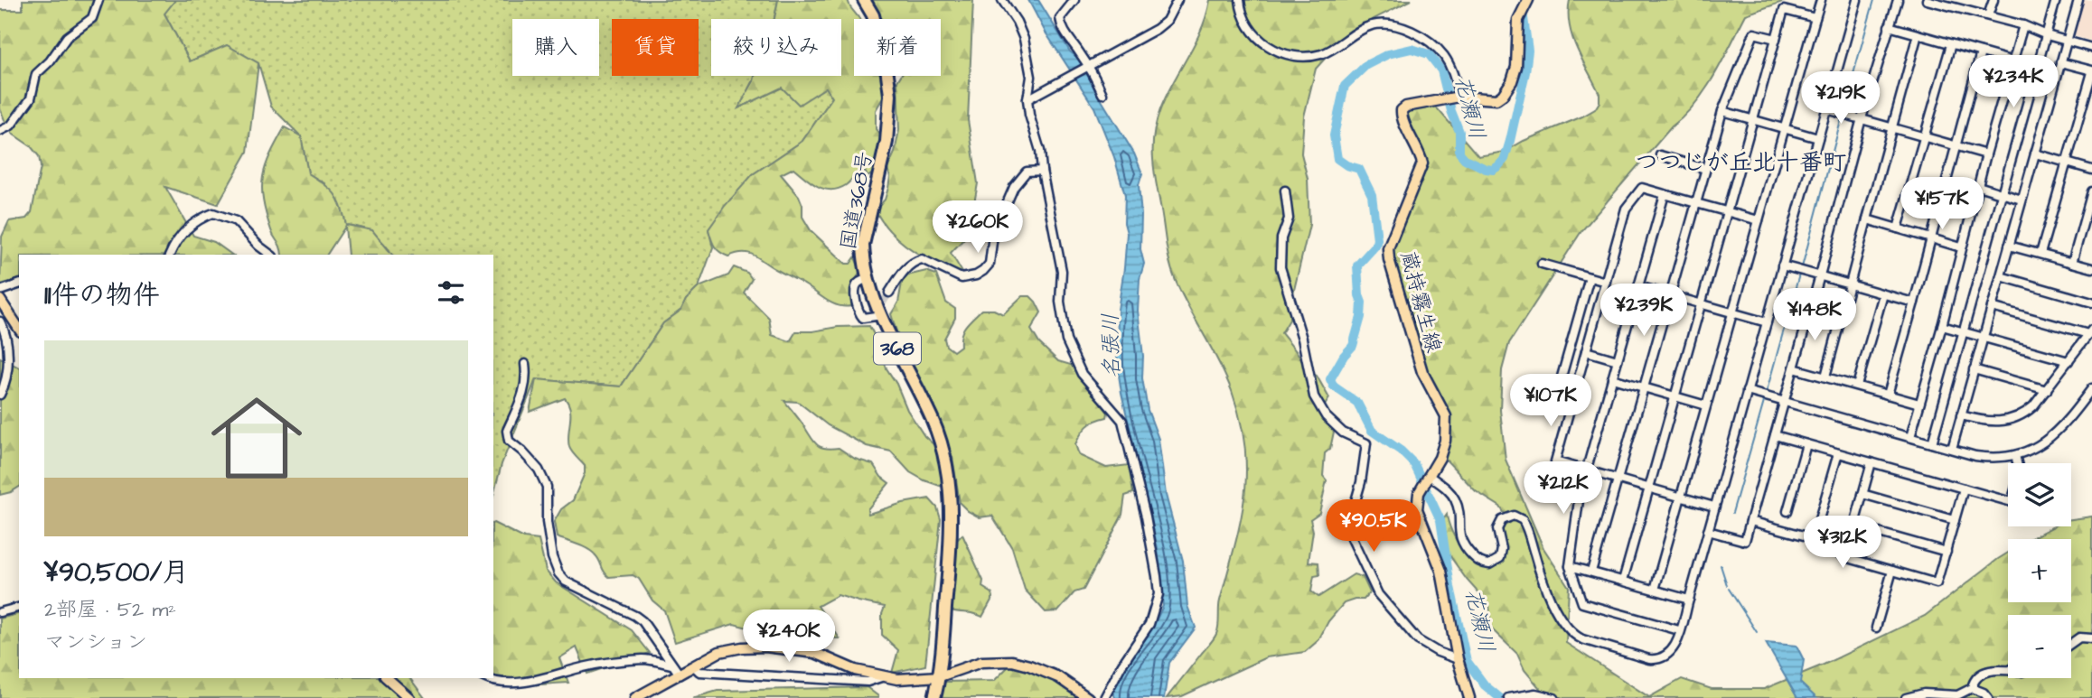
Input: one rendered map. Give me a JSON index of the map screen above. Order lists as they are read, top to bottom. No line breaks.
{"streets":{"highway":["国道368号","368"],"main road":["蔵持霧生線"]},"districts":["つつじが丘北十番町"],"water":["花瀬川","名張川"],"page":{"chip":["購入","賃貸","絞り込み","新着"],"price":["¥234K","¥219K","¥157K","¥260K","¥239K","¥148K","¥107K","¥212K","¥90.5K","¥312K","¥240K"],"heading":"11件の物件","list":[{"name":"¥90,500/月","note":"2部屋 · 52 m² · マンション"}],"map_buttons":["+","−"]}}
